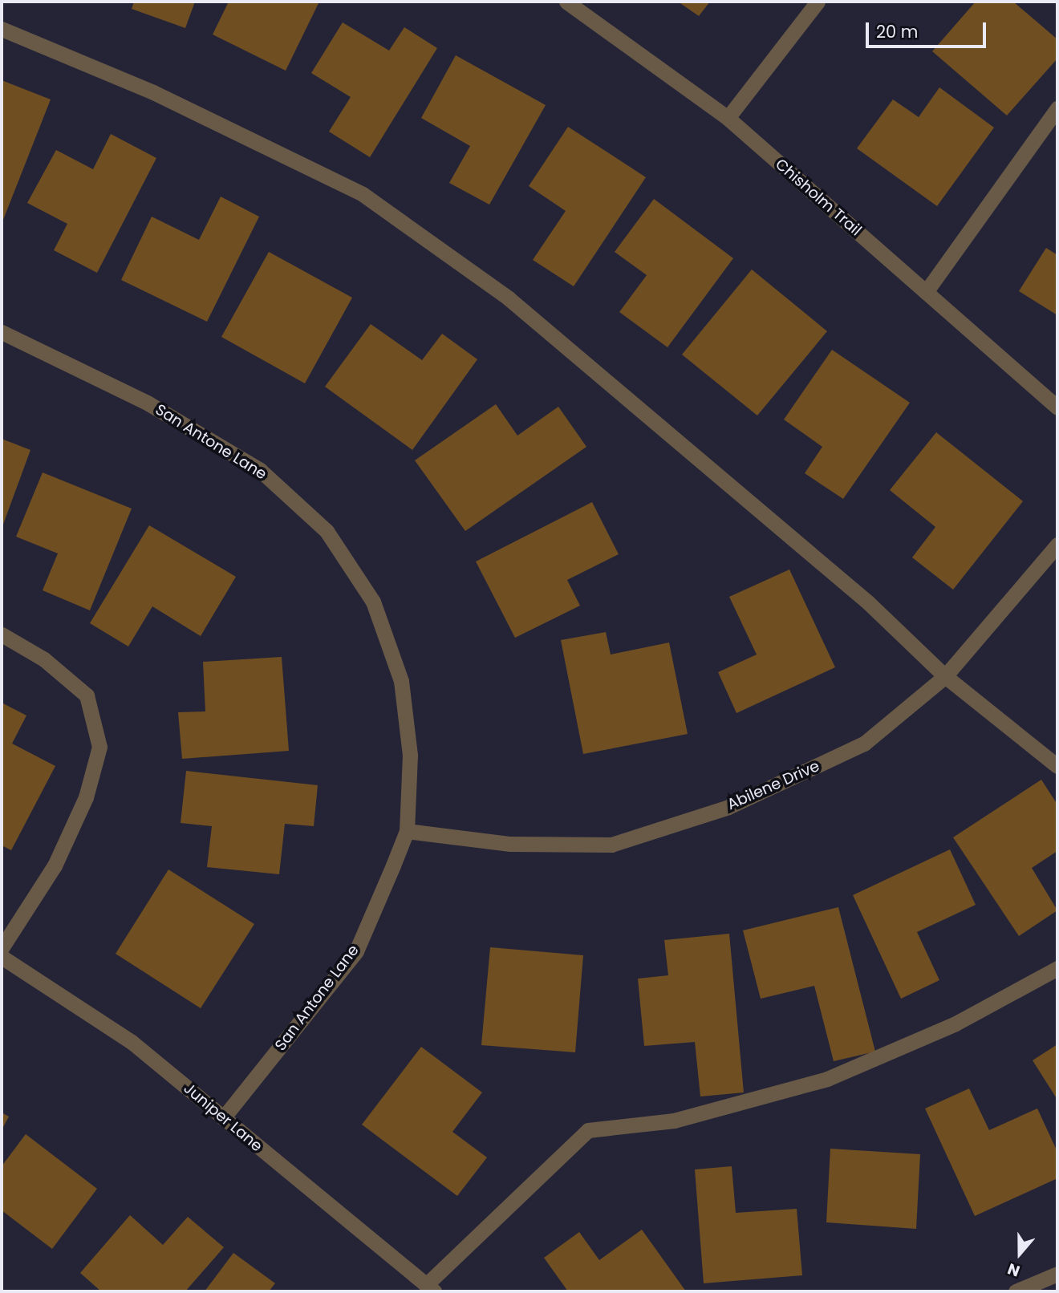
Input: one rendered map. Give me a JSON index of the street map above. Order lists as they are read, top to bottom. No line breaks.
{"streets":{"street":["Chisholm Trail","San Antone Lane","Abilene Drive","Juniper Lane"]},"crossings":[["San Antone Lane","Abilene Drive"],["San Antone Lane","Juniper Lane"]],"scale_bar":"20 m","north":"bottom"}
